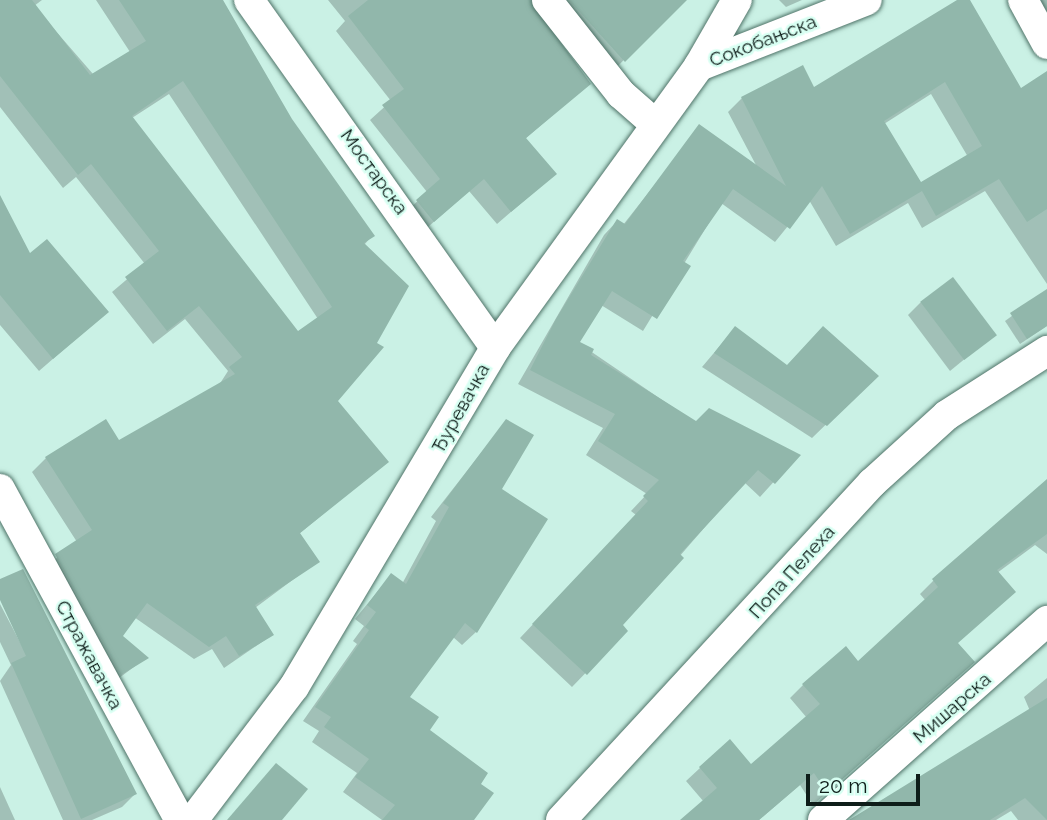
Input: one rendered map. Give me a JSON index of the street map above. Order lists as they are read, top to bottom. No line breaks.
{"streets":{"street":["Сокобањска","Мостарска","Ђуревачка","Попа Пелеха","Стражавачка","Мишарска"]},"crossings":[["Сокобањска","Ђуревачка"],["Мостарска","Ђуревачка"]],"scale_bar":"20 m"}
